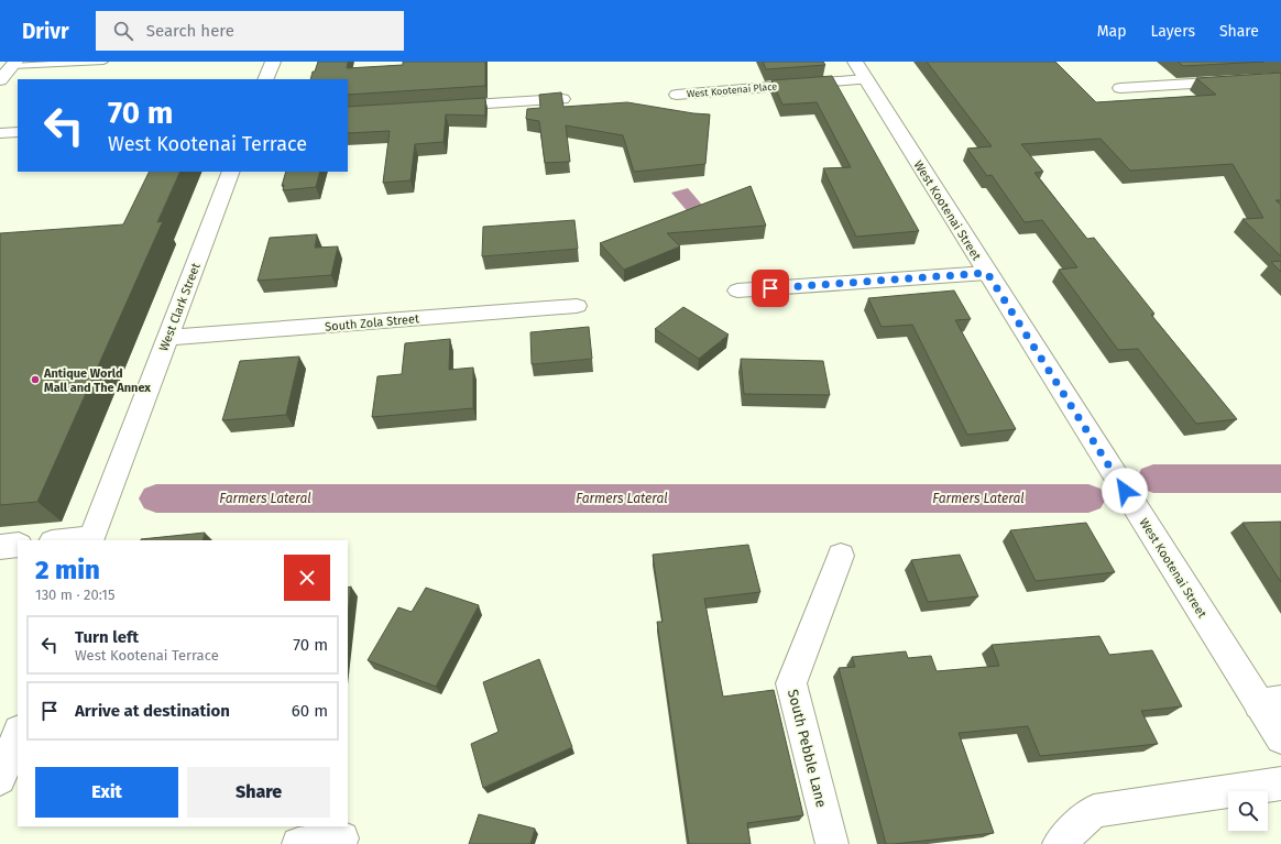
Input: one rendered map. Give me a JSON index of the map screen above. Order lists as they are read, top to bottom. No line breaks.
{"streets":{"street":["West Kootenai Place","West Kootenai Street","West Clark Street","South Zola Street","South Pebble Lane"]},"crossings":[["West Kootenai Place","West Kootenai Street"],["West Clark Street","South Zola Street"]],"water":["Farmers Lateral"],"places":["Antique World Mall and The Annex"],"page":{"header":"Drivr","search":"Search here","nav":["Map","Layers","Share"],"turn":["70 m","West Kootenai Terrace"],"heading":["2 min","130 m · 20:15"],"list":[{"name":"Turn left","note":"West Kootenai Terrace","value":"70 m"},{"name":"Arrive at destination","value":"60 m"}],"buttons":["Exit","Share"]}}
